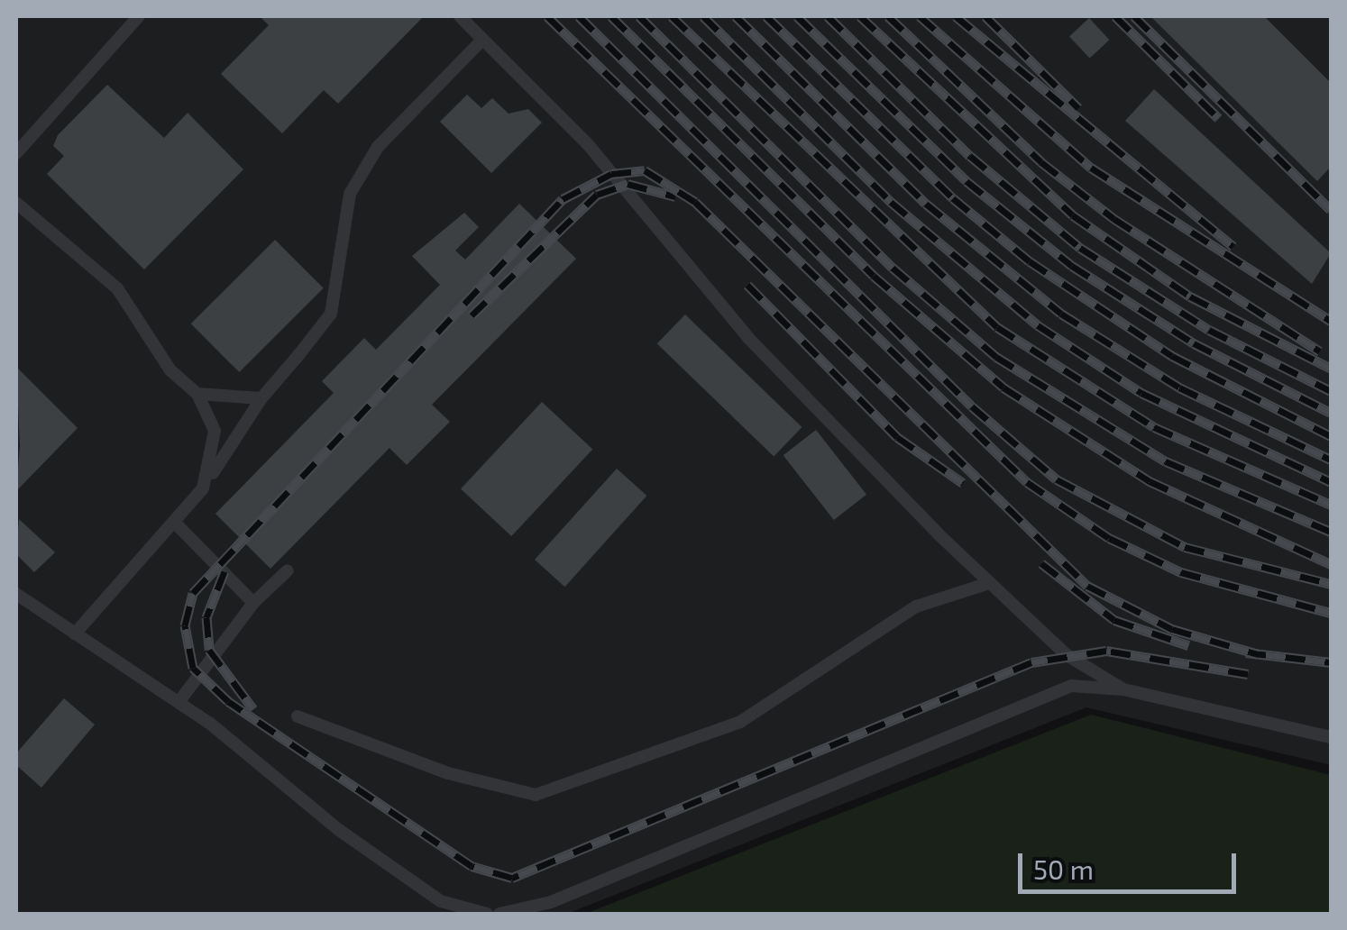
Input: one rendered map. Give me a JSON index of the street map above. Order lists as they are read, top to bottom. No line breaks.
{"scale_bar":"50 m"}
